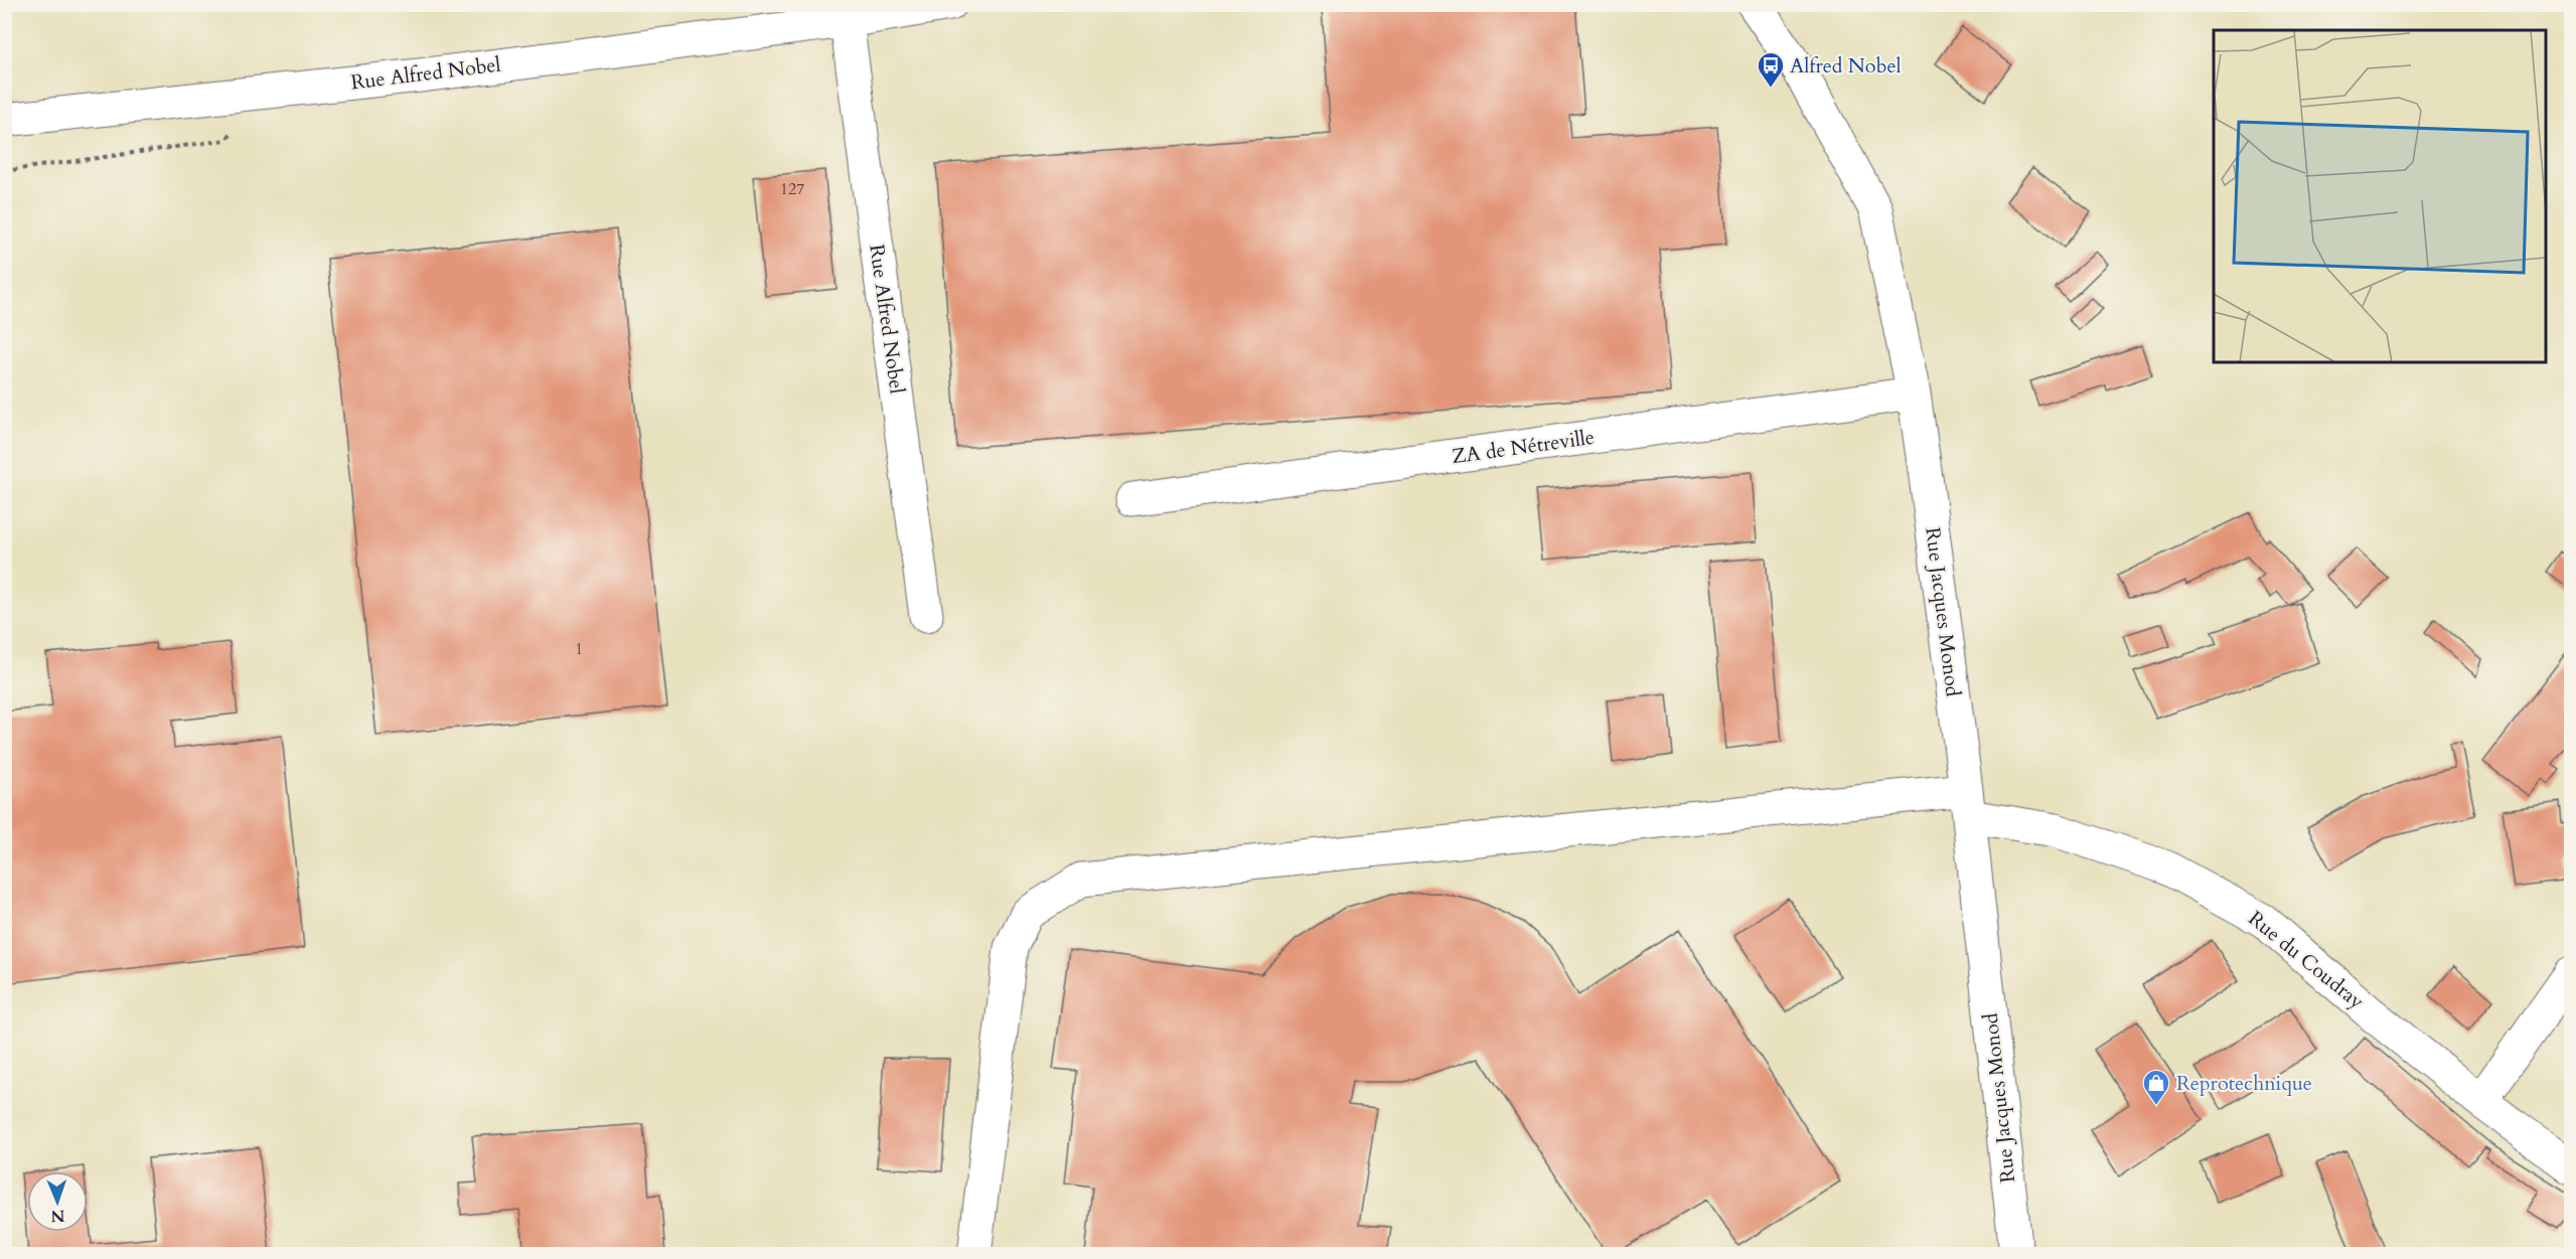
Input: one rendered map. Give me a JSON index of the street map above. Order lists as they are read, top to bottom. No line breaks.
{"streets":{"street":["Rue Alfred Nobel","ZA de Nétreville","Rue Jacques Monod","Rue du Coudray"]},"crossings":[["ZA de Nétreville","Rue Jacques Monod"],["Rue Jacques Monod","Rue du Coudray"]],"places":{"bus stop":["Alfred Nobel"],"shop":["Reprotechnique"]},"house_numbers":["127","1"],"north":"bottom"}
